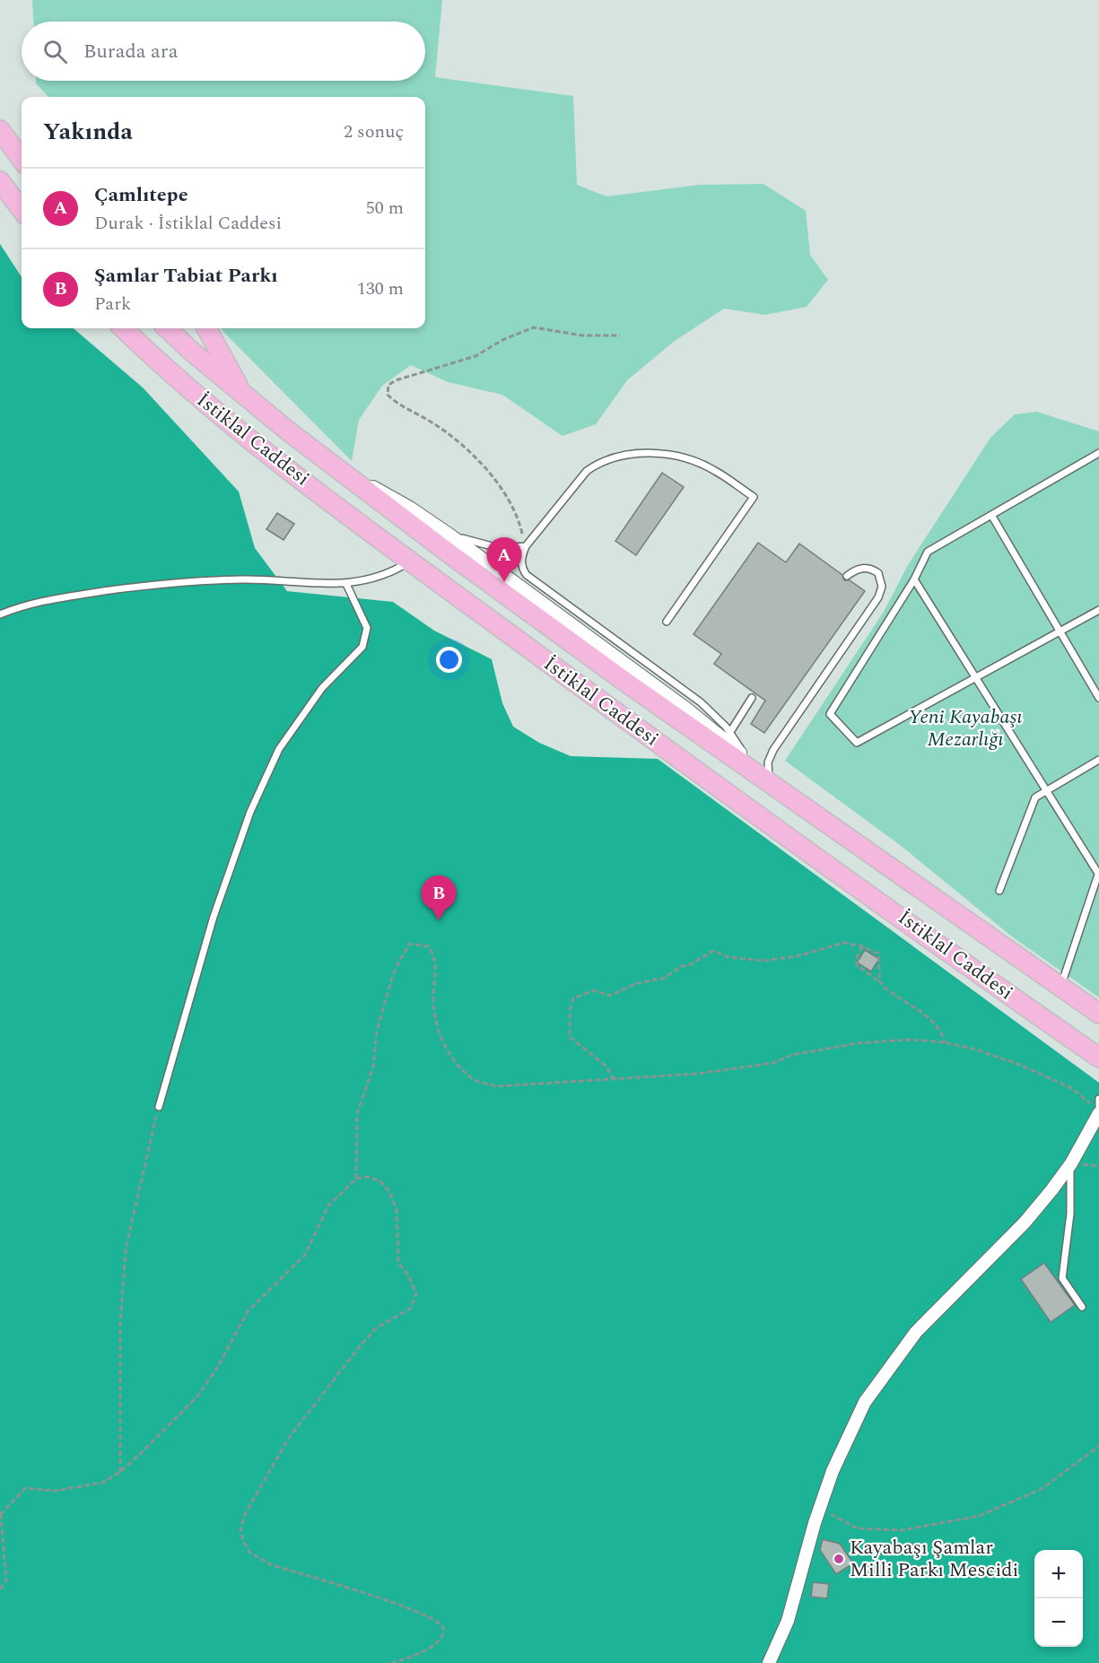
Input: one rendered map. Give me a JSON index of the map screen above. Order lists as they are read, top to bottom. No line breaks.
{"streets":{"main road":["İstiklal Caddesi"]},"parks":["Yeni Kayabaşı Mezarlığı"],"places":["Kayabaşı Şamlar Milli Parkı Mescidi"],"page":{"search":"Burada ara","heading":["Yakında","2 sonuç"],"list":[{"mark":"A","name":"Çamlıtepe","note":"Durak · İstiklal Caddesi","value":"50 m"},{"mark":"B","name":"Şamlar Tabiat Parkı","note":"Park","value":"130 m"}],"pins":["A","B"],"map_buttons":["+","−"]}}
